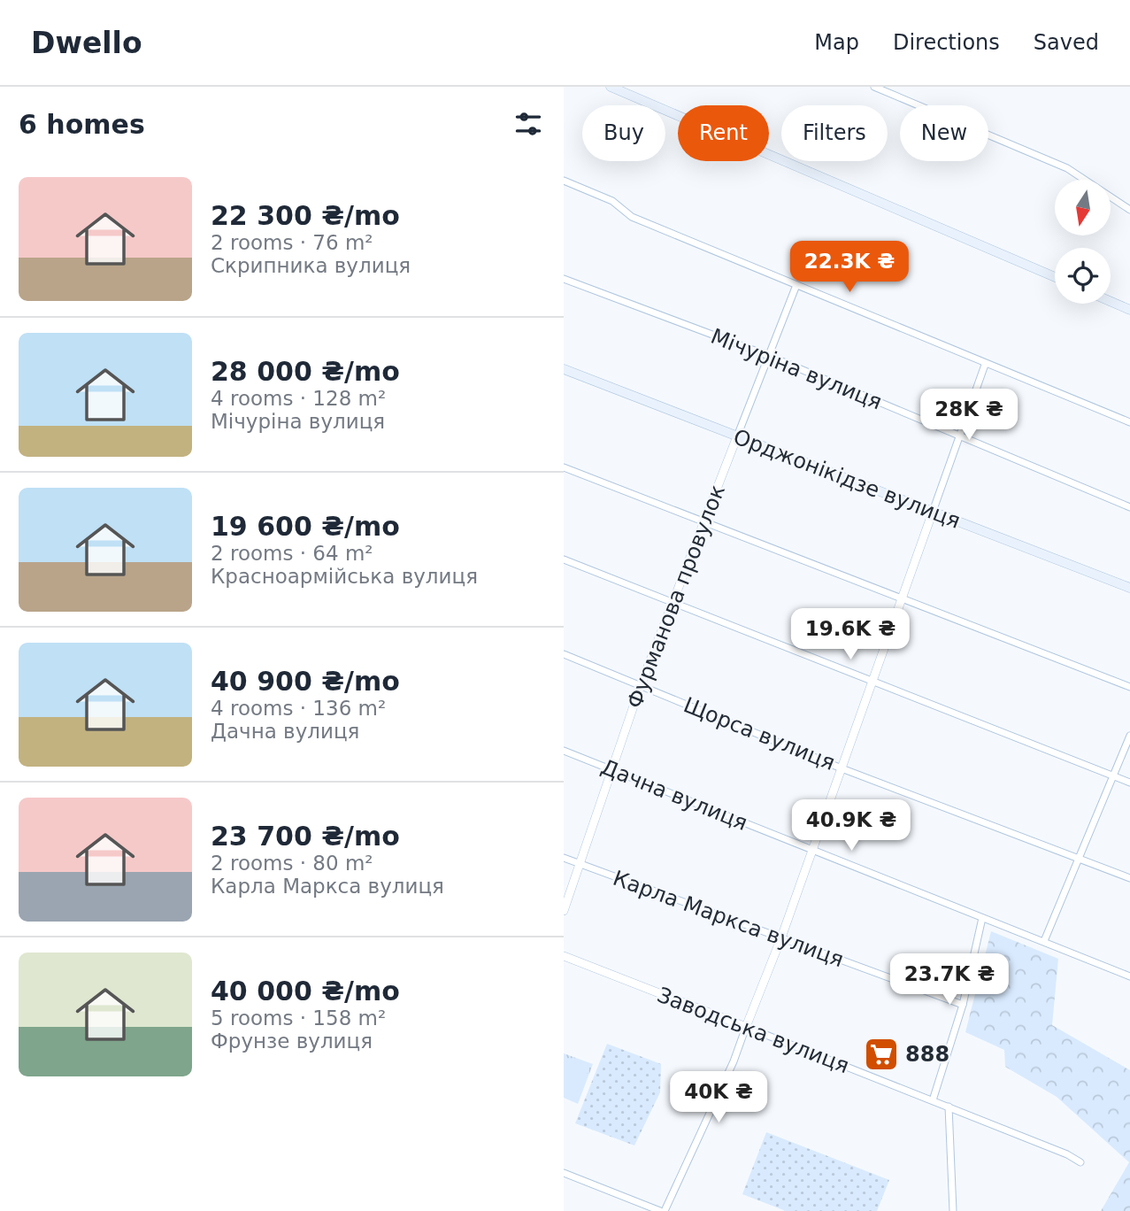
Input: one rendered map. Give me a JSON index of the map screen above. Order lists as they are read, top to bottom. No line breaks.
{"streets":{"main road":["Орджонікідзе вулиця"],"street":["Мічуріна вулиця","Фурманова провулок","Щорса вулиця","Дачна вулиця","Карла Маркса вулиця","Заводська вулиця"]},"crossings":[["Мічуріна вулиця","Фурманова провулок"],["Орджонікідзе вулиця","Фурманова провулок"],["Фурманова провулок","Щорса вулиця"],["Фурманова провулок","Дачна вулиця"],["Фурманова провулок","Карла Маркса вулиця"]],"places":{"supermarket":["888"]},"north":"bottom","page":{"header":"Dwello","nav":["Map","Directions","Saved"],"heading":"6 homes","chip":["Buy","Rent","Filters","New"],"list":[{"name":"22 300 ₴/mo","note":"2 rooms · 76 m² · Скрипника вулиця"},{"name":"28 000 ₴/mo","note":"4 rooms · 128 m² · Мічуріна вулиця"},{"name":"19 600 ₴/mo","note":"2 rooms · 64 m² · Красноармійська вулиця"},{"name":"40 900 ₴/mo","note":"4 rooms · 136 m² · Дачна вулиця"},{"name":"23 700 ₴/mo","note":"2 rooms · 80 m² · Карла Маркса вулиця"},{"name":"40 000 ₴/mo","note":"5 rooms · 158 m² · Фрунзе вулиця"}],"price":["22.3K ₴","28K ₴","19.6K ₴","40.9K ₴","23.7K ₴","40K ₴"]}}
